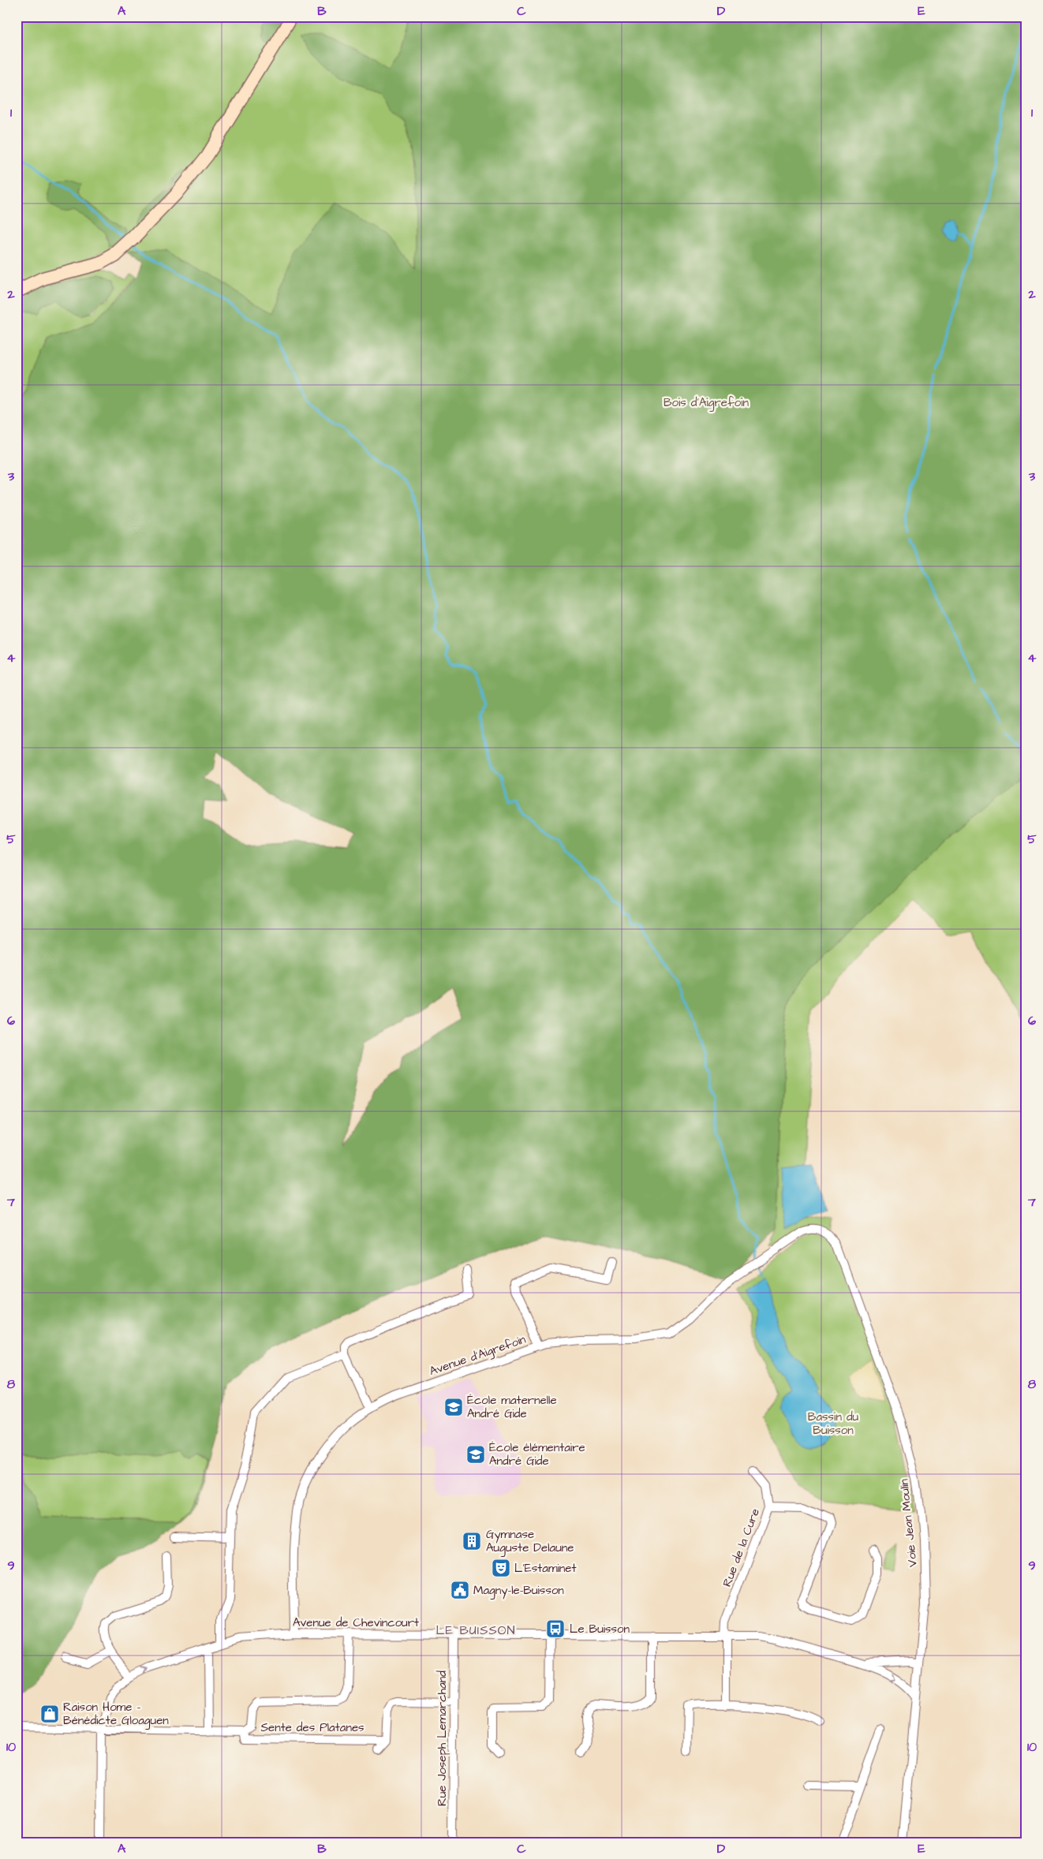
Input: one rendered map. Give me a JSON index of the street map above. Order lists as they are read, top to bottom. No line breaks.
{"streets":{"street":["Avenue d'Aigrefoin","Voie Jean Moulin","Rue de la Cure","Avenue de Chevincourt","Sente des Platanes","Rue Joseph Lemarchand"]},"crossings":[["Avenue d'Aigrefoin","Voie Jean Moulin"],["Avenue d'Aigrefoin","Avenue de Chevincourt"],["Voie Jean Moulin","Avenue de Chevincourt"],["Rue de la Cure","Avenue de Chevincourt"],["Avenue de Chevincourt","Rue Joseph Lemarchand"]],"districts":["LE BUISSON"],"parks":["Bois d'Aigrefoin","Bassin du Buisson"],"places":{"school or university":["École maternelle André Gide","École élémentaire André Gide"],"building":["Gymnase Auguste Delaune"],"theatre":["L'Estaminet"],"public building":["Magny-le-Buisson"],"bus stop":["Le Buisson"],"shop":["Raison Home - Bénédicte Gloaguen"]},"grid":{"columns":["A","B","C","D","E"],"rows":["1","2","3","4","5","6","7","8","9","10"]}}
